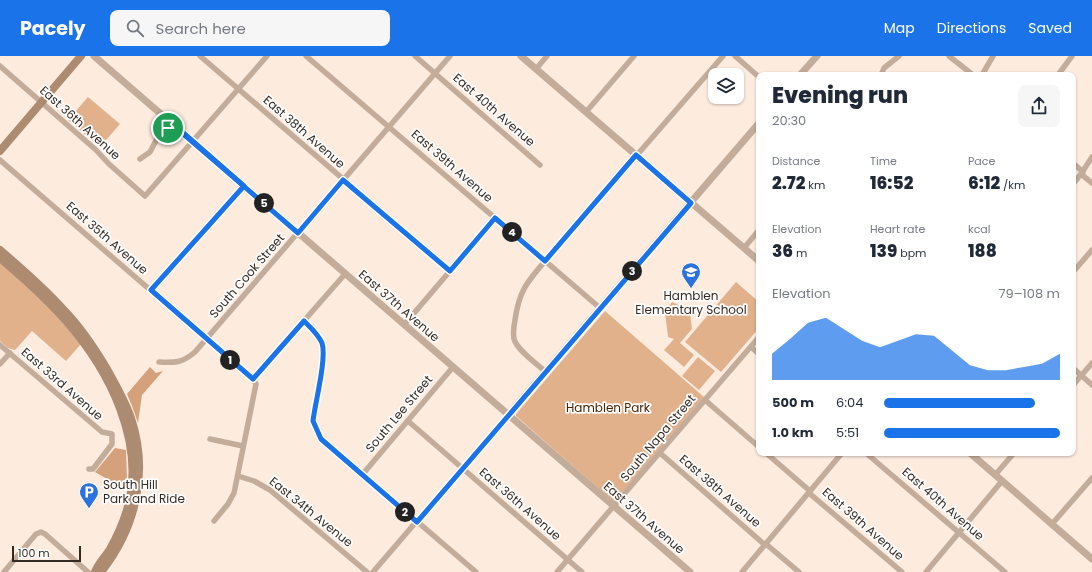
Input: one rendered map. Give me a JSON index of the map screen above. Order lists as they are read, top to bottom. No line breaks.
{"streets":{"street":["East 40th Avenue","East 36th Avenue","East 38th Avenue","East 39th Avenue","East 35th Avenue","South Cook Street","East 37th Avenue","East 33rd Avenue","South Lee Street","South Napa Street","East 34th Avenue"]},"crossings":[["East 40th Avenue","South Cook Street"],["East 36th Avenue","East 37th Avenue"],["East 36th Avenue","South Lee Street"],["East 36th Avenue","South Napa Street"],["East 38th Avenue","South Cook Street"],["East 38th Avenue","South Napa Street"],["East 39th Avenue","South Cook Street"],["East 35th Avenue","South Cook Street"],["South Cook Street","East 37th Avenue"],["East 37th Avenue","South Lee Street"],["East 37th Avenue","South Napa Street"]],"parks":["Hamblen Park"],"places":{"school or university":["Hamblen Elementary School"],"parking":["South Hill Park and Ride"]},"scale_bar":"100 m","page":{"header":"Pacely","search":"Search here","nav":["Map","Directions","Saved"],"heading":["Evening run","20:30"],"stats":[["Distance","2.72 km"],["Time","16:52"],["Pace","6:12 /km"],["Elevation","36 m"],["Heart rate","139 bpm"],["kcal","188"]],"pins":["5","4","3","1","2"],"chart":["Elevation","79–108 m"],"list":[{"name":"500 m","note":"6:04"},{"name":"1.0 km","note":"5:51"}],"scale":"100 m"}}
